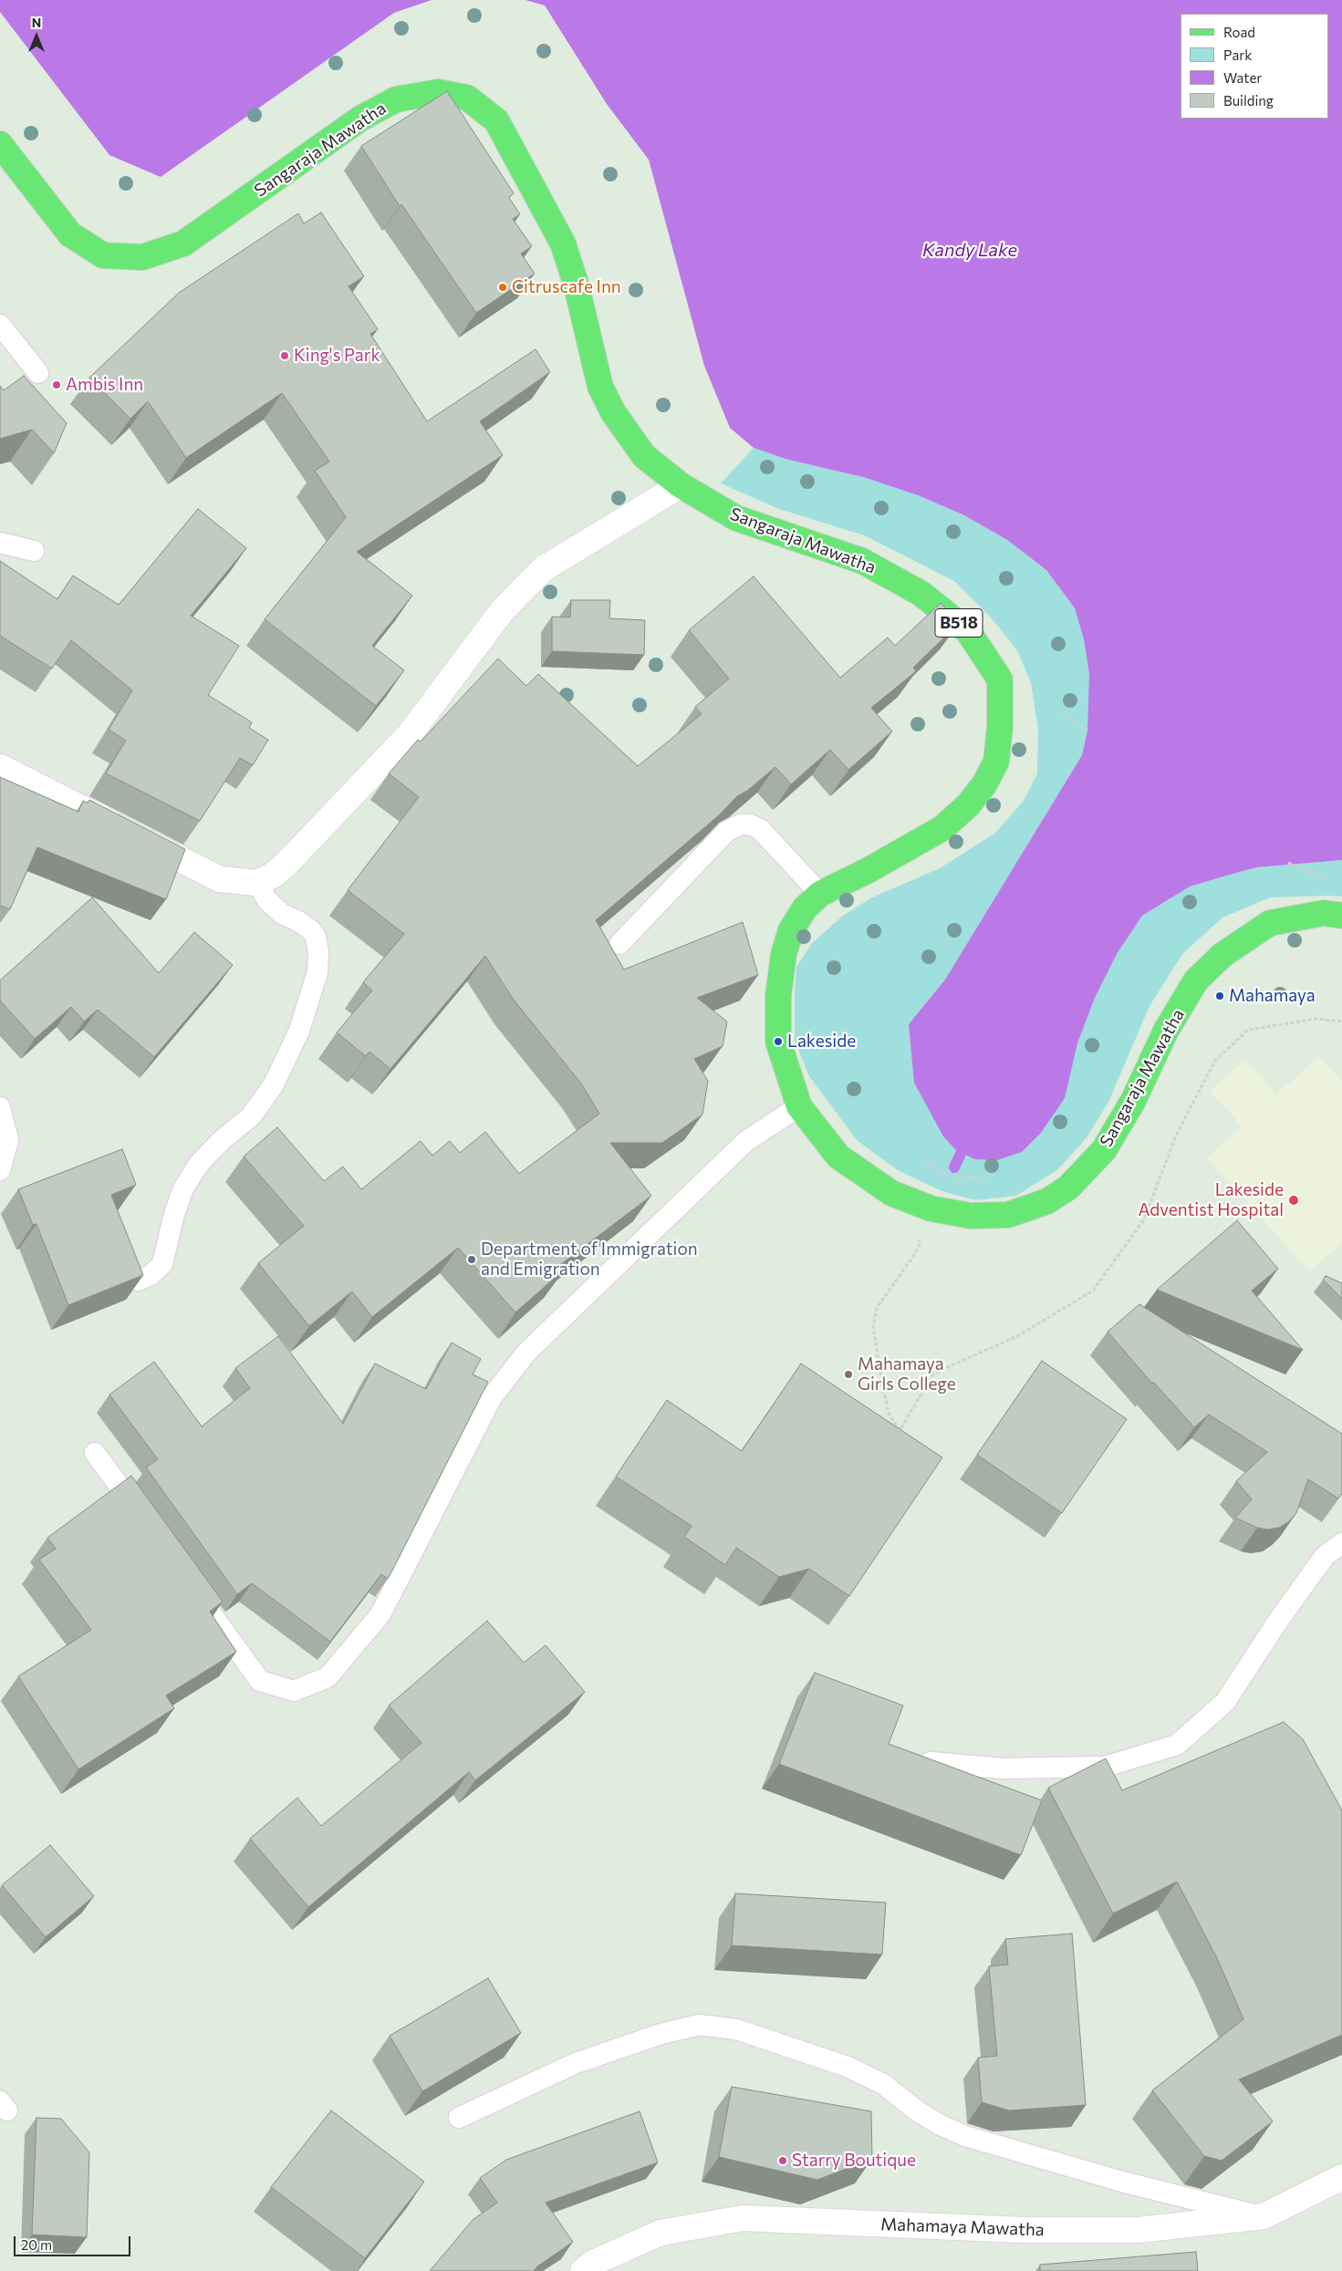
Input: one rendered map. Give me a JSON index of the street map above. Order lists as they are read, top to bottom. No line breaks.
{"streets":{"main road":["Sangaraja Mawatha","B518"],"street":["Mahamaya Mawatha"]},"water":["Kandy Lake"],"places":["Citruscafe Inn","King's Park","Ambis Inn","Mahamaya","Lakeside","Lakeside Adventist Hospital","Department of Immigration and Emigration","Mahamaya Girls College","Starry Boutique"],"legend":["Road","Park","Water","Building"],"scale_bar":"20 m","north":"top"}
